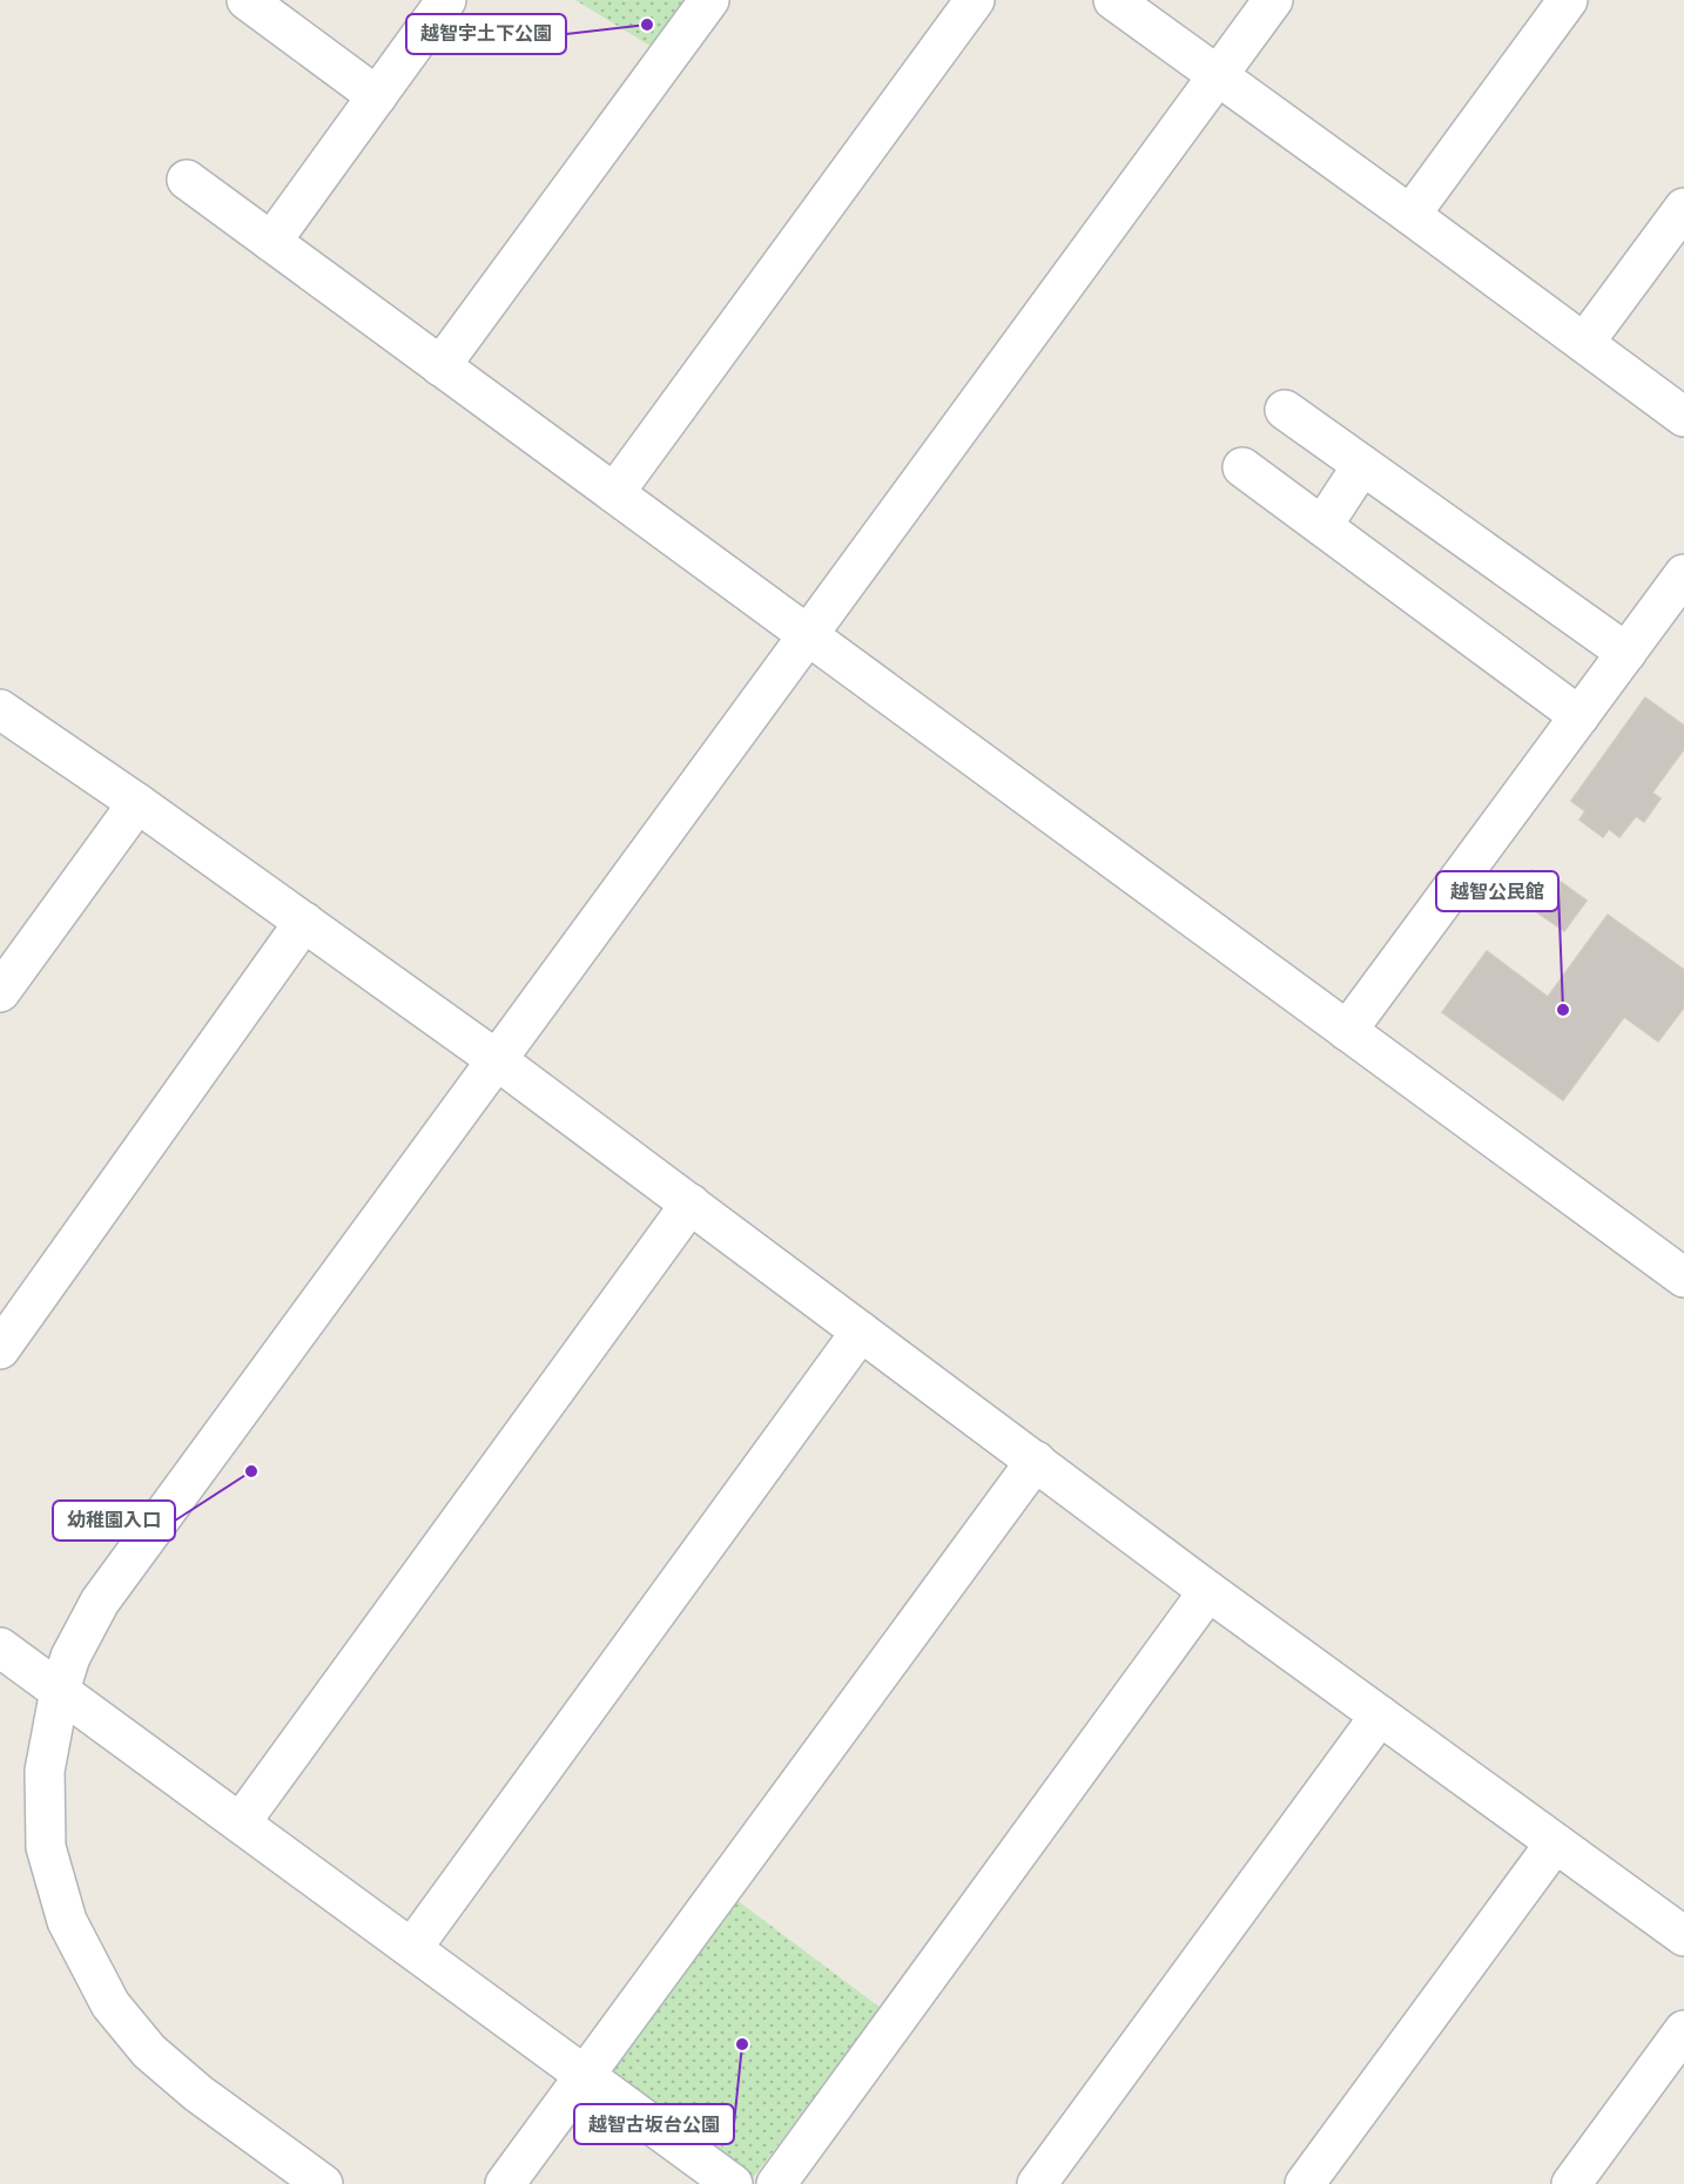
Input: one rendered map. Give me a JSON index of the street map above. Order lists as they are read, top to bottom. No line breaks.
{"places":["越智宇土下公園","越智公民館","幼稚園入口","越智古坂台公園"]}
